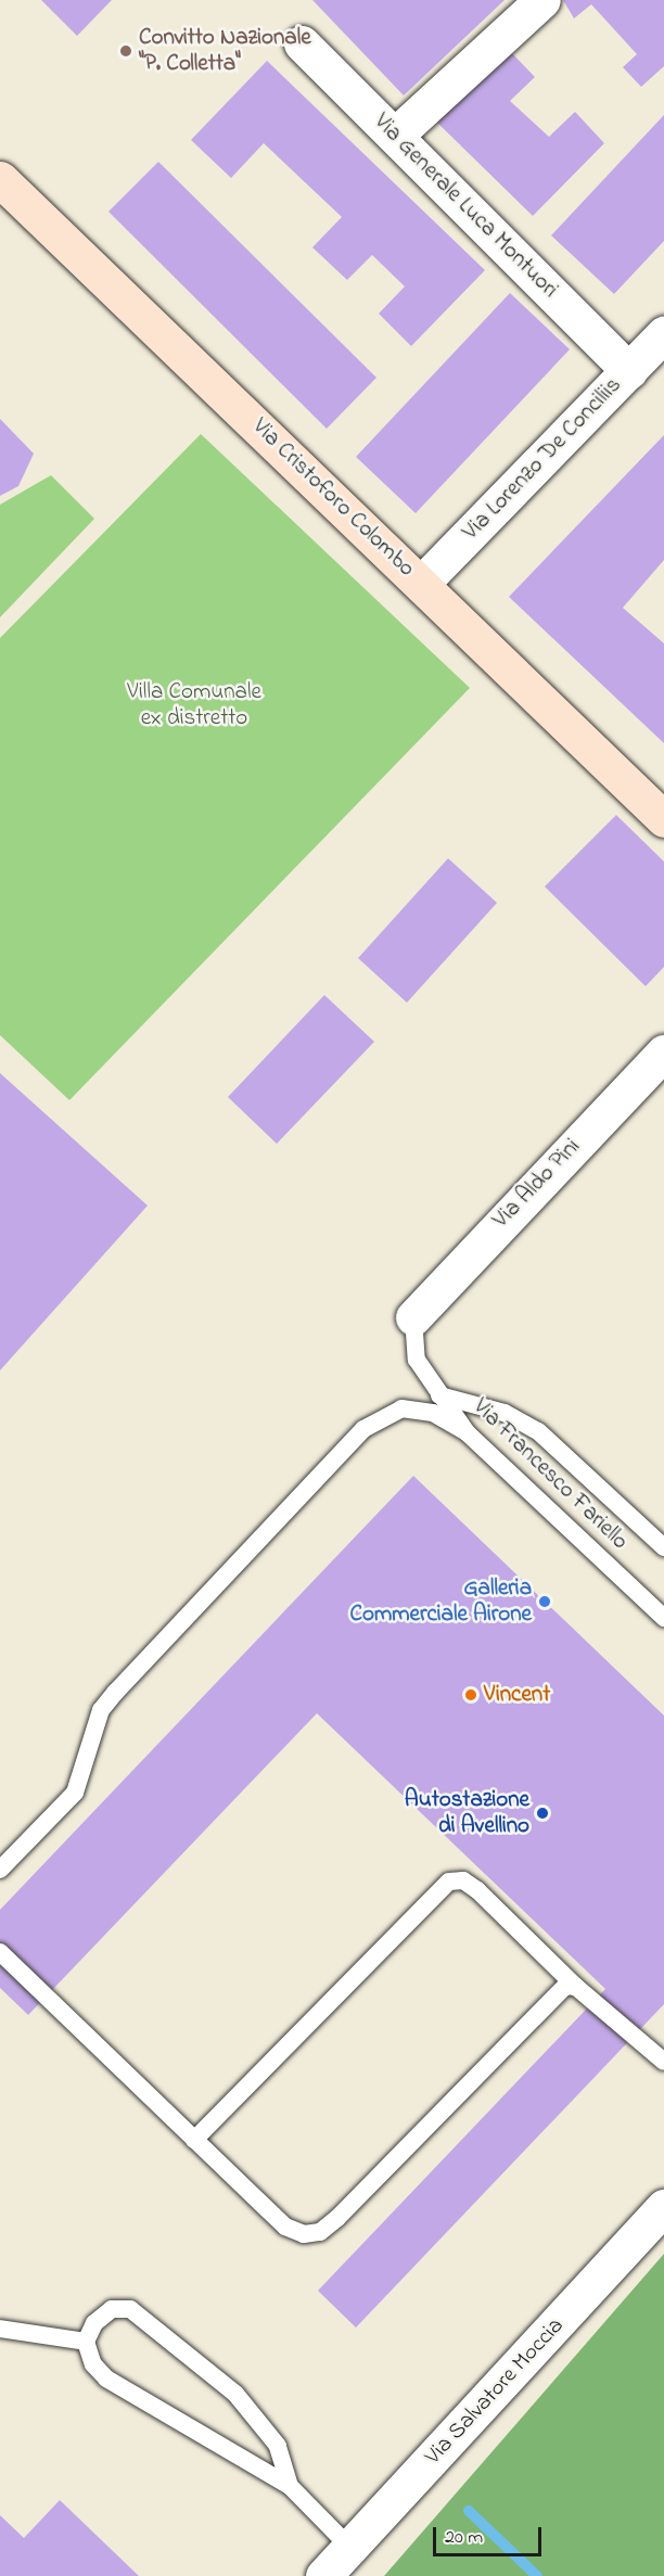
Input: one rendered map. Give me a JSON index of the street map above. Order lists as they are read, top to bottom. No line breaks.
{"streets":{"street":["Via Generale Luca Montuori","Via Lorenzo De Conciliis","Via Cristoforo Colombo","Via Aldo Pini","Via Salvatore Moccia"],"lane":["Via Francesco Fariello"]},"crossings":[["Via Generale Luca Montuori","Via Lorenzo De Conciliis"],["Via Lorenzo De Conciliis","Via Cristoforo Colombo"],["Via Aldo Pini","Via Francesco Fariello"]],"parks":["Villa Comunale ex distretto"],"places":["Convitto Nazionale \"P. Colletta\"","Galleria Commerciale Airone","Vincent","Autostazione di Avellino"],"scale_bar":"20 m"}
